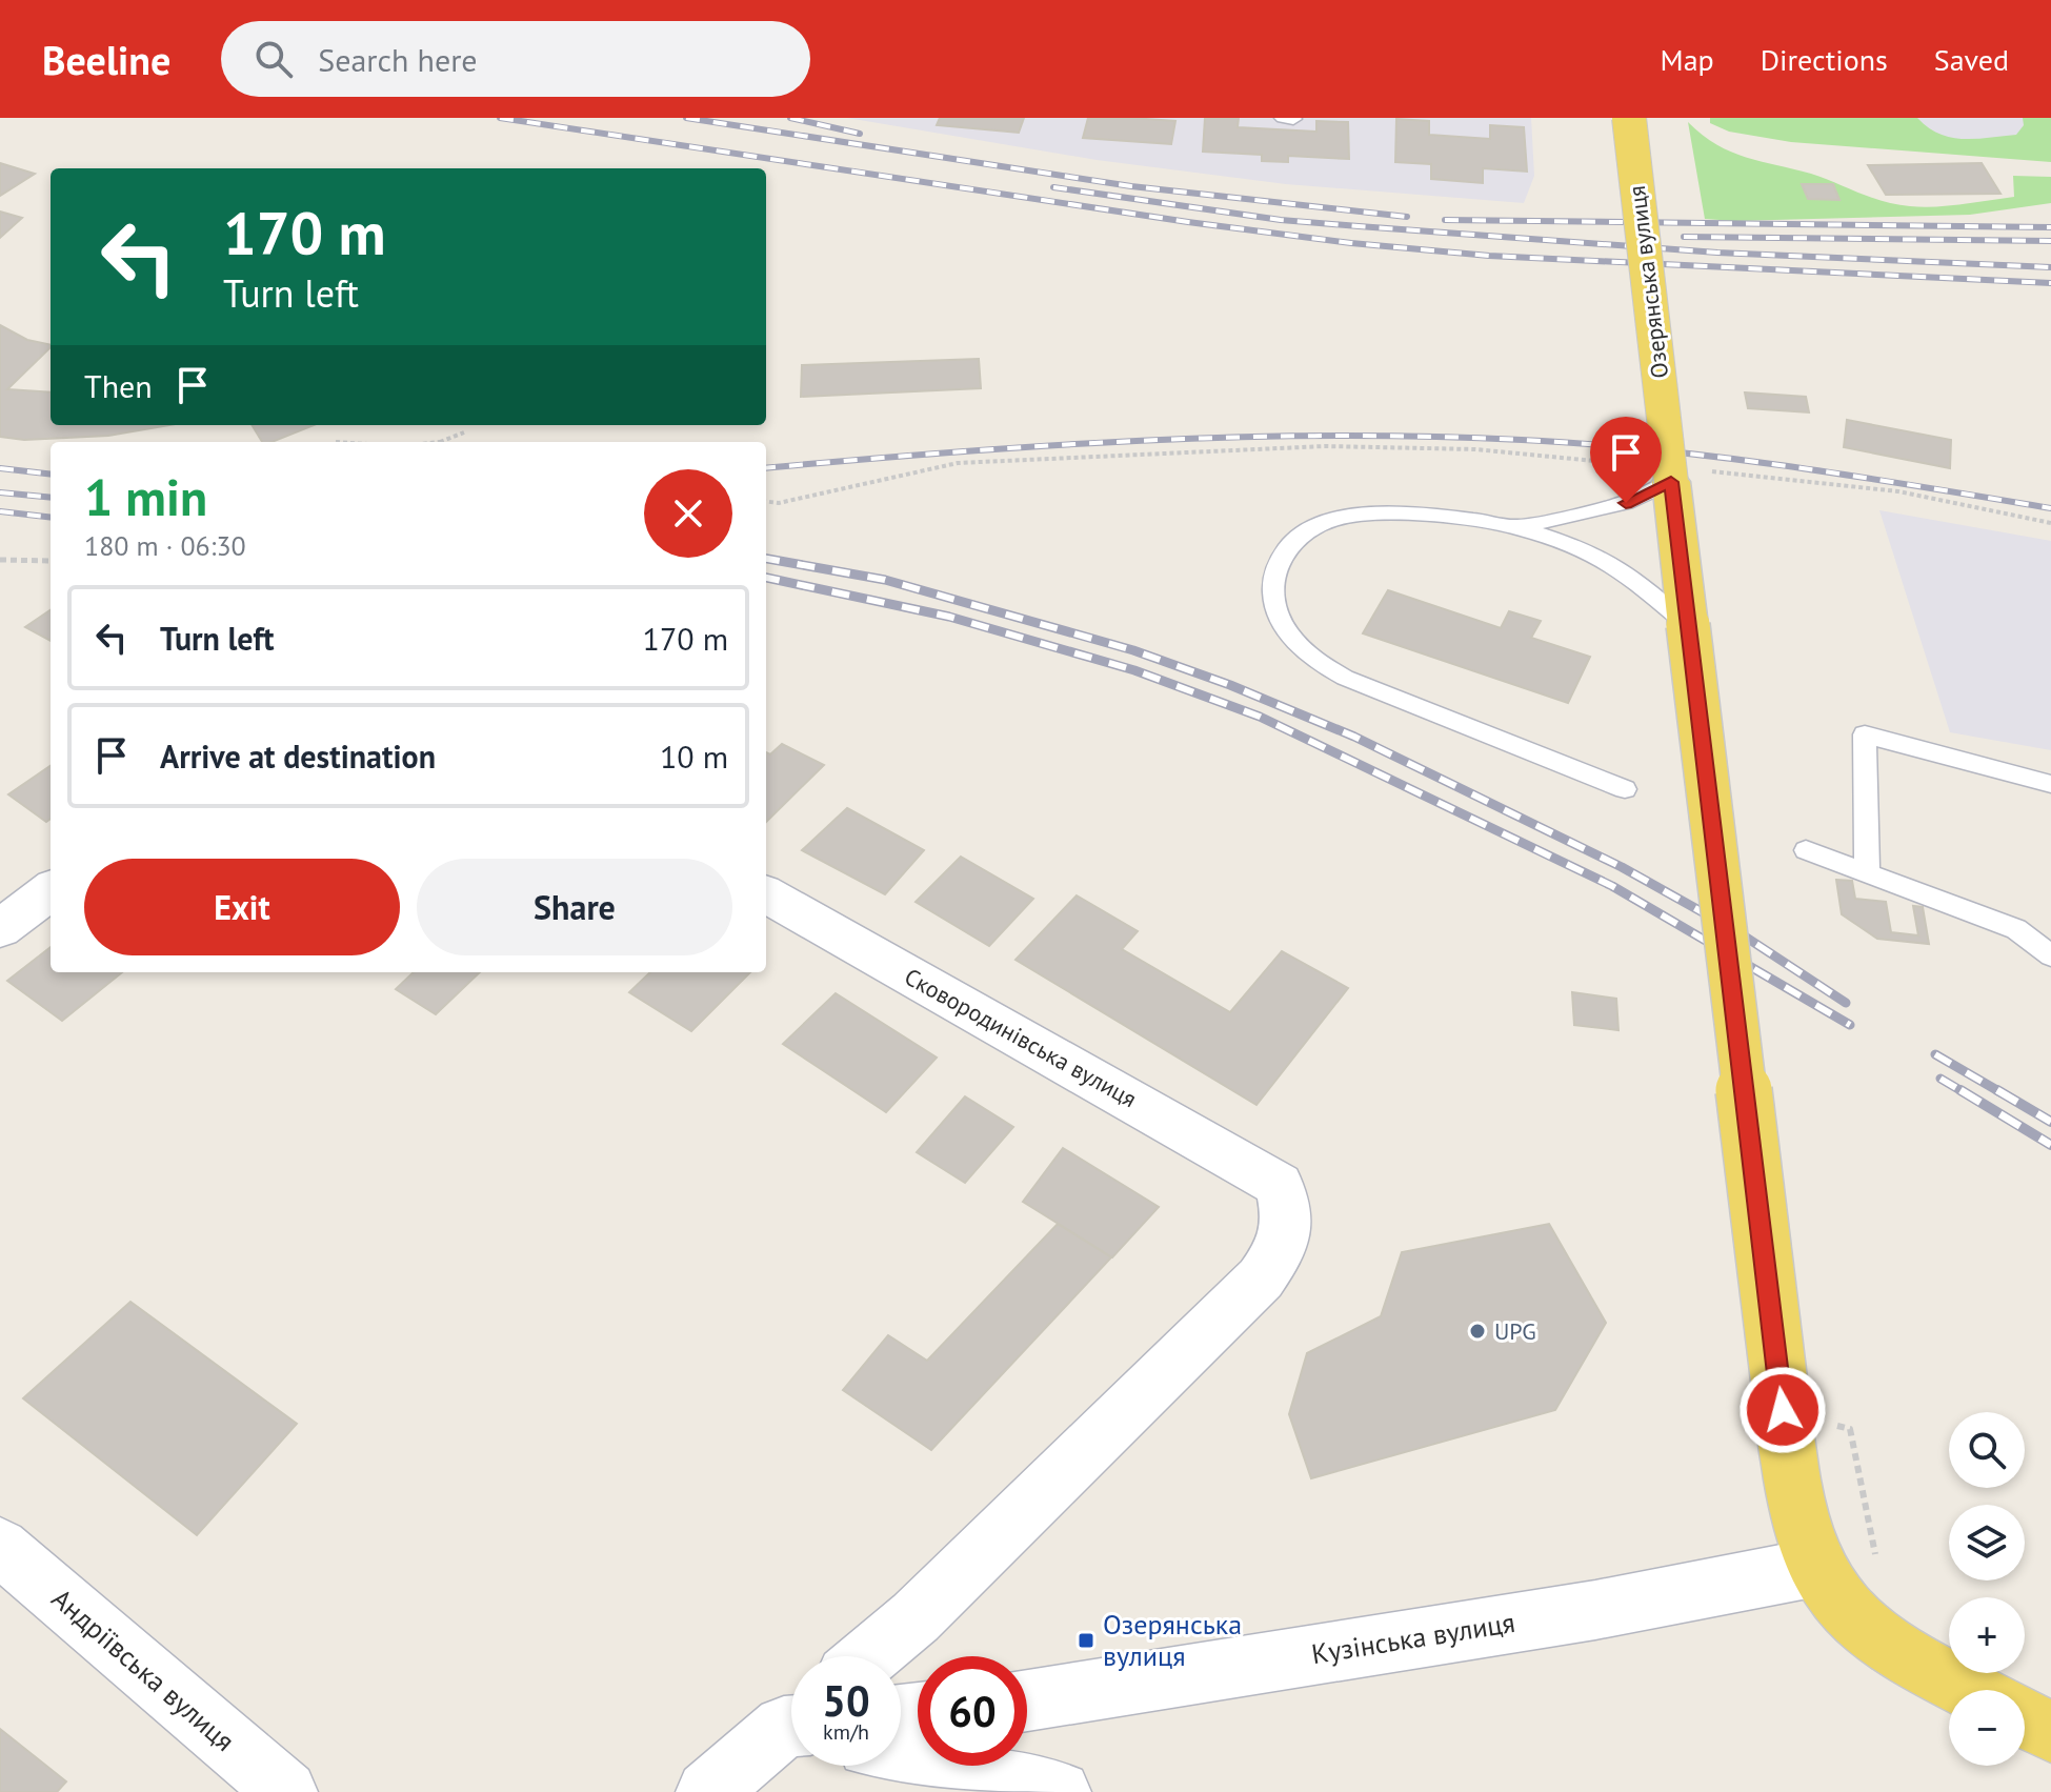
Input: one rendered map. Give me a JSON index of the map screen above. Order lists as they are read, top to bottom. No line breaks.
{"streets":{"main road":["Озерянська вулиця"],"street":["Сковородинівська вулиця","Кузінська вулиця","Андріївська вулиця"]},"crossings":[["Озерянська вулиця","Кузінська вулиця"]],"places":{"other":["UPG"],"transit":["Озерянська вулиця"]},"page":{"header":"Beeline","search":"Search here","nav":["Map","Directions","Saved"],"turn":["170 m","Turn left"],"then":"Then","heading":["1 min","180 m · 06:30"],"list":[{"name":"Turn left","value":"170 m"},{"name":"Arrive at destination","value":"10 m"}],"buttons":["Exit","Share"],"map_buttons":["+","−"],"speed":"50 km/h","limit":"60"}}
